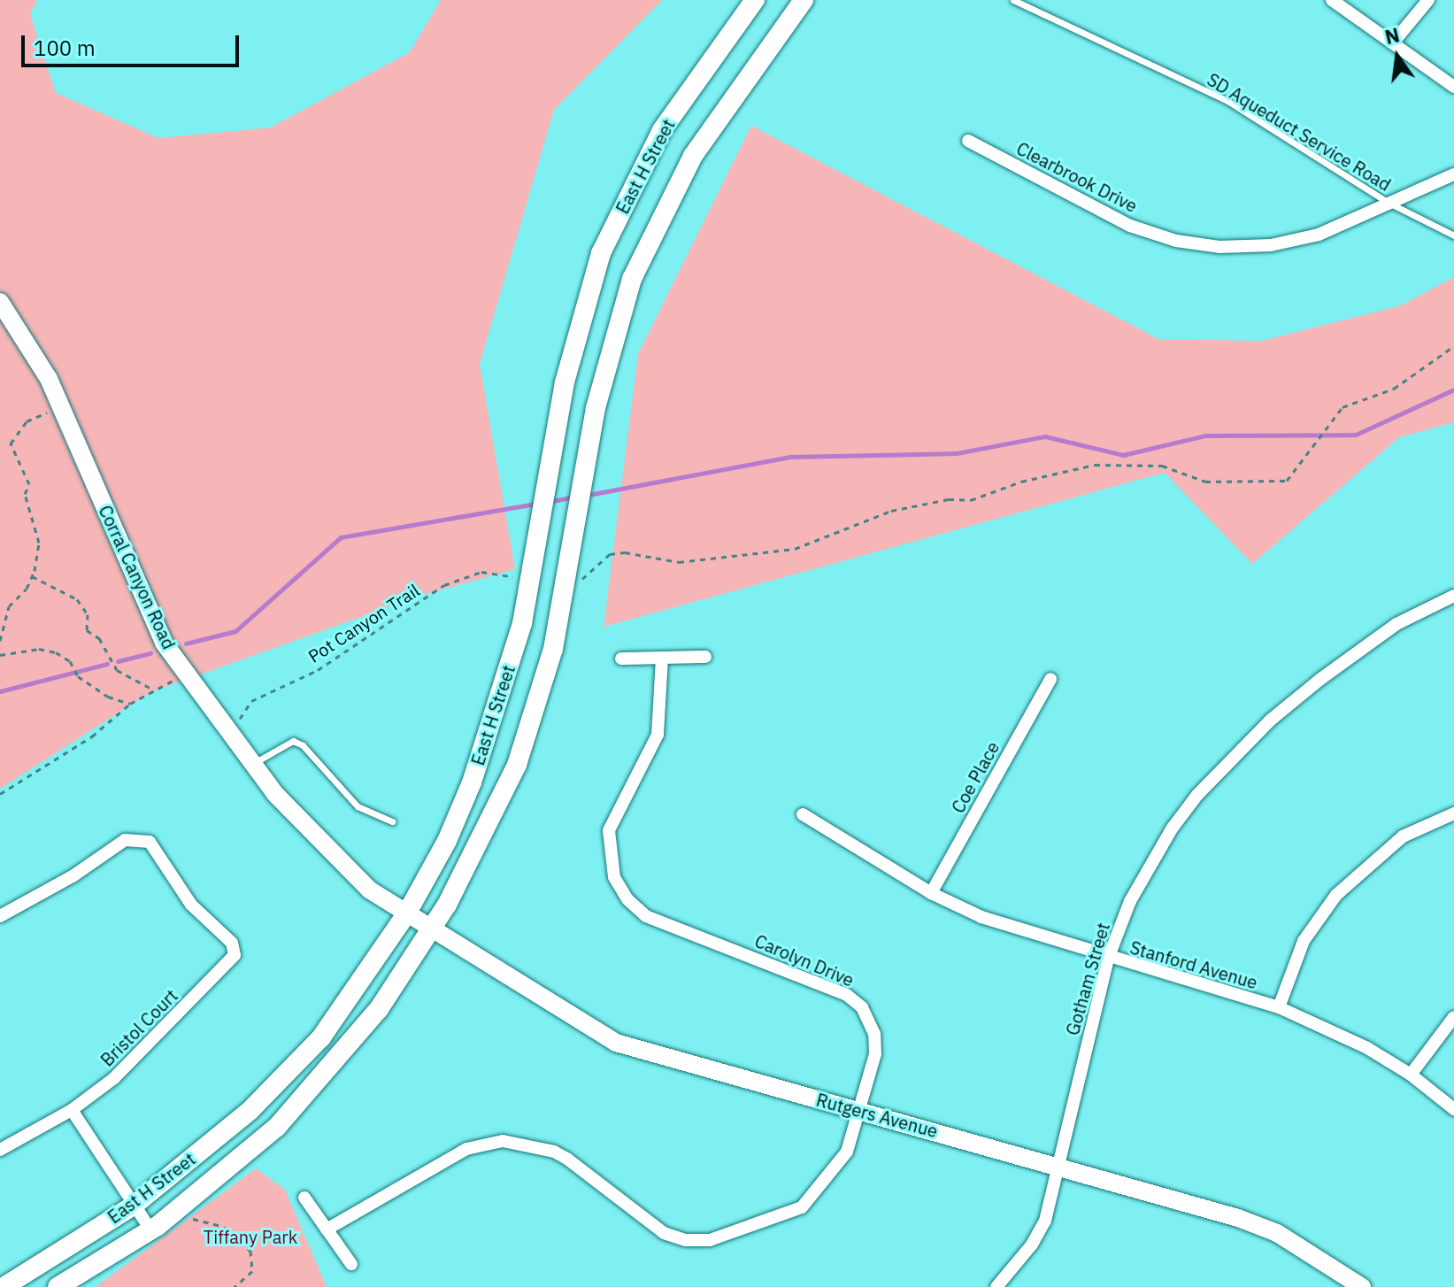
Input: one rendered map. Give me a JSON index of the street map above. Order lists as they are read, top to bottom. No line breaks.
{"streets":{"main road":["East H Street","Corral Canyon Road","Rutgers Avenue"],"street":["Clearbrook Drive","Coe Place","Carolyn Drive","Stanford Avenue","Gotham Street","Bristol Court"],"lane":["SD Aqueduct Service Road"],"path":["Pot Canyon Trail"]},"crossings":[["SD Aqueduct Service Road","Clearbrook Drive"],["East H Street","Corral Canyon Road"],["East H Street","Pot Canyon Trail"],["East H Street","Rutgers Avenue"],["Corral Canyon Road","Pot Canyon Trail"],["Corral Canyon Road","Rutgers Avenue"],["Coe Place","Stanford Avenue"],["Carolyn Drive","Rutgers Avenue"],["Stanford Avenue","Gotham Street"],["Gotham Street","Rutgers Avenue"]],"parks":["Tiffany Park"],"scale_bar":"100 m","north":"top"}
